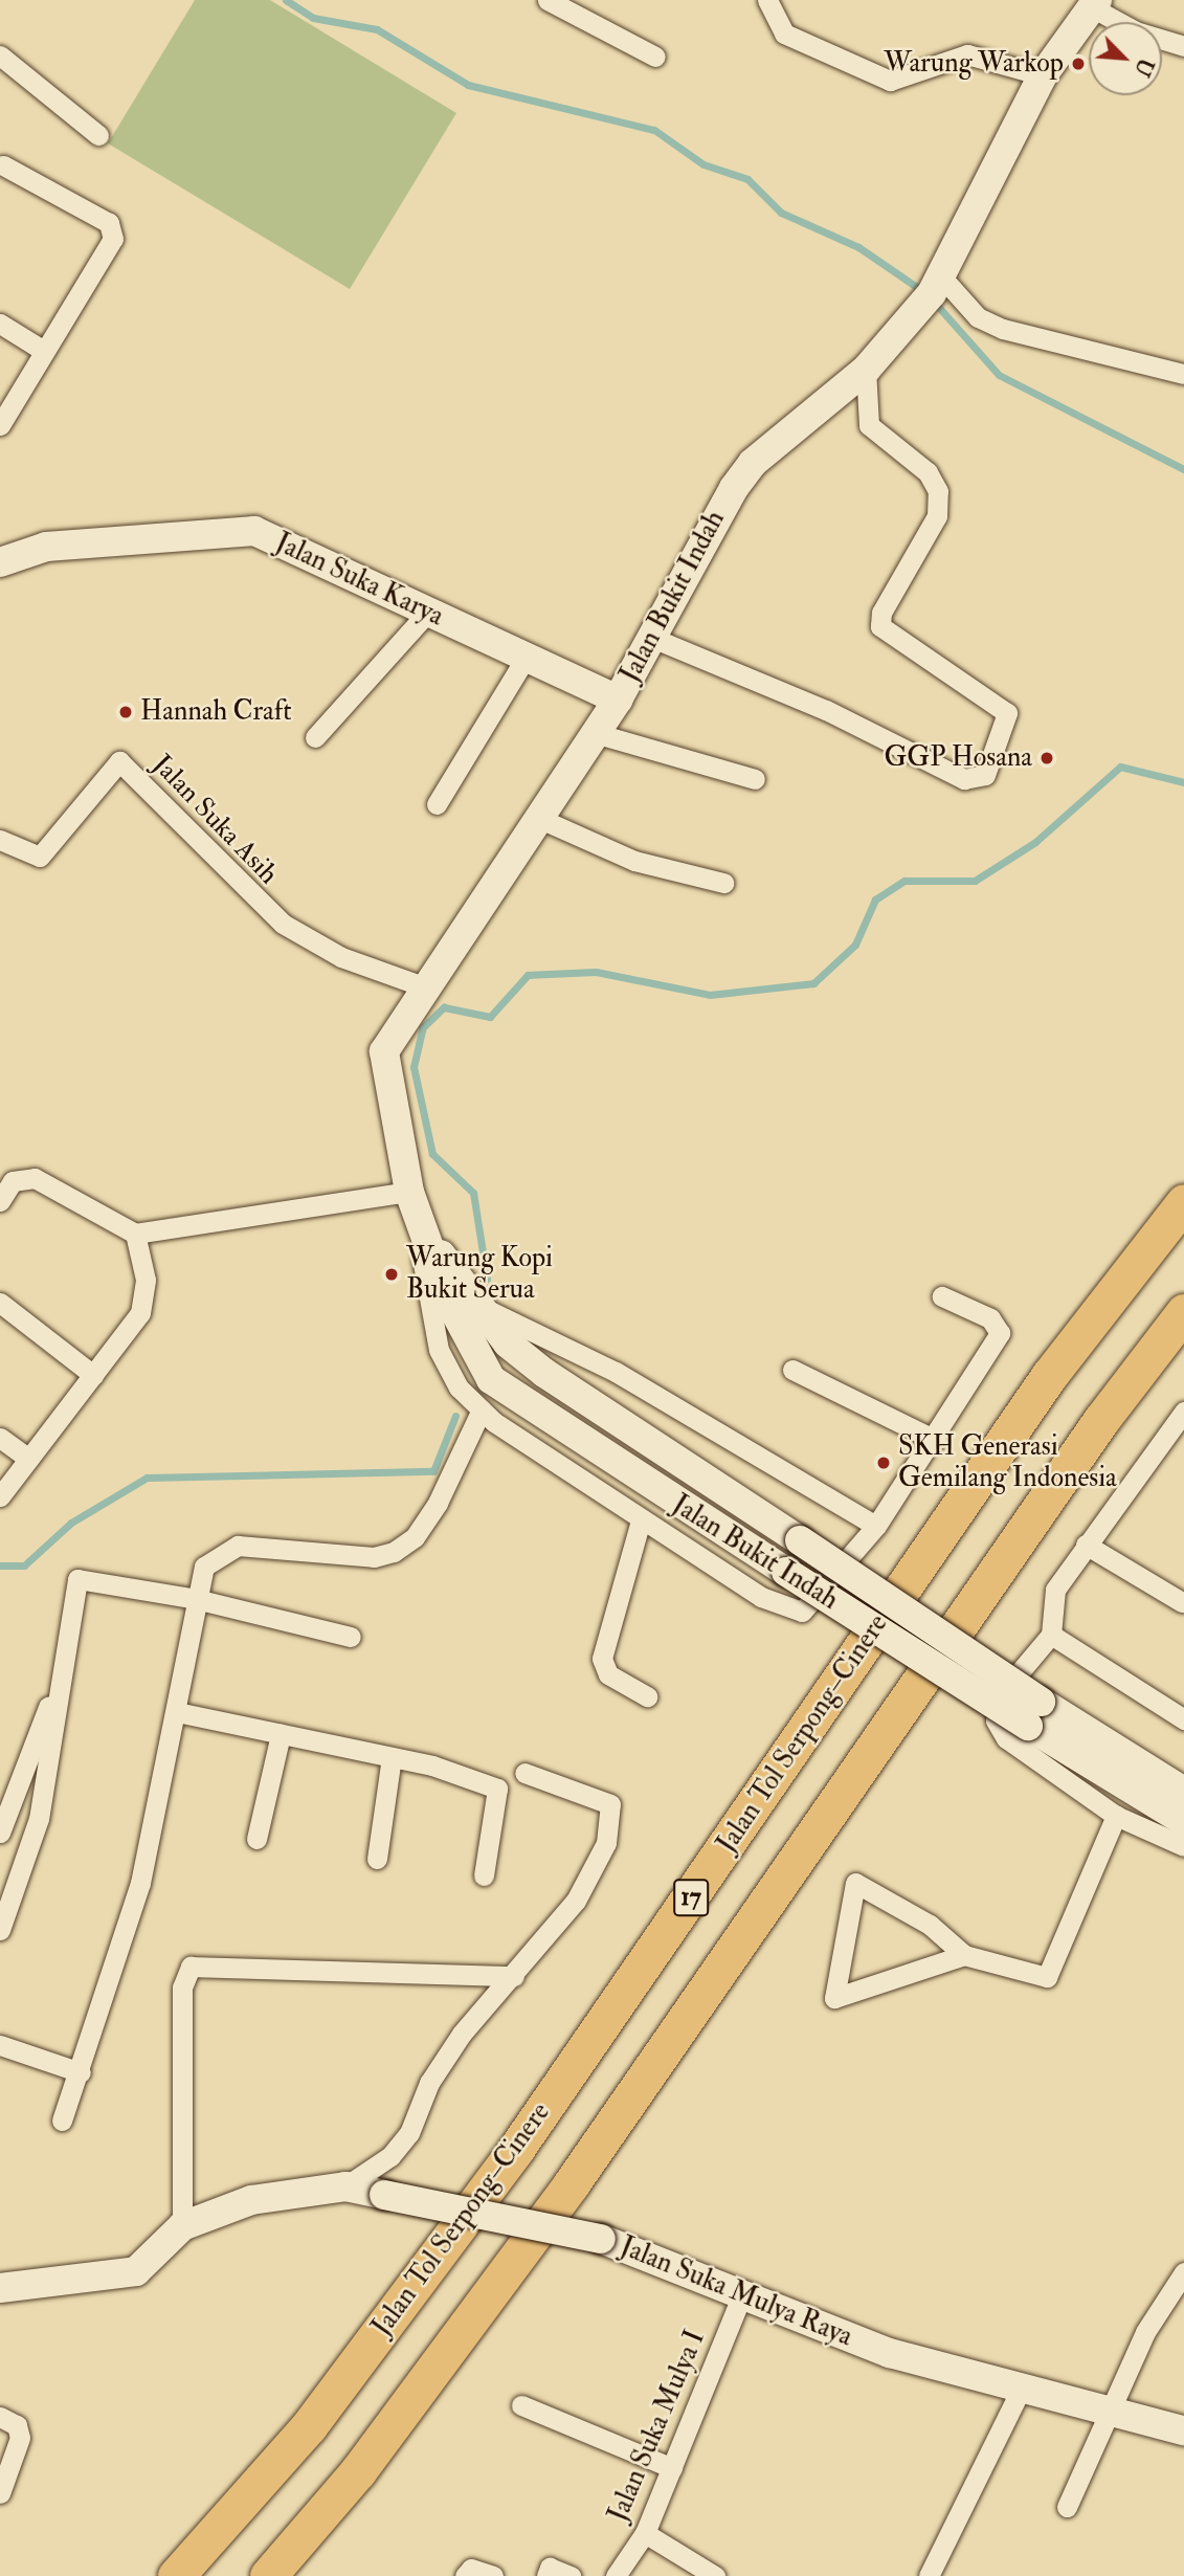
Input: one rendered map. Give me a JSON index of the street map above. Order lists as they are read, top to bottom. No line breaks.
{"streets":{"highway":["Jalan Tol Serpong–Cinere","17"],"main road":["Jalan Suka Karya","Jalan Bukit Indah","Jalan Suka Mulya Raya"],"street":["Jalan Suka Asih","Jalan Suka Mulya I"]},"crossings":[["Jalan Suka Karya","Jalan Bukit Indah"],["Jalan Bukit Indah","Jalan Suka Asih"],["Jalan Suka Mulya Raya","Jalan Suka Mulya I"]],"places":["Warung Warkop","Hannah Craft","GGP Hosana","Warung Kopi Bukit Serua","SKH Generasi Gemilang Indonesia"],"north":"bottom right"}
